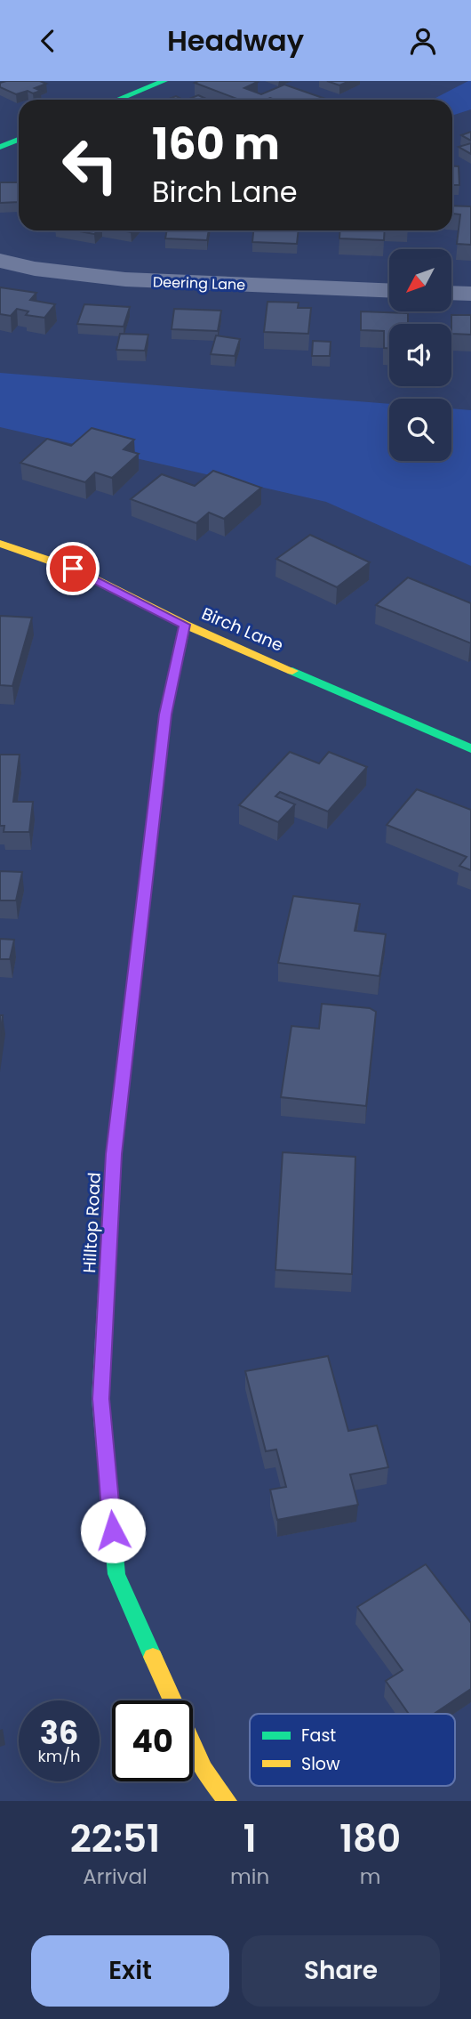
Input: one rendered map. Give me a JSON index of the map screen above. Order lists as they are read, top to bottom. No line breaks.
{"streets":{"street":["Deering Lane","Birch Lane","Hilltop Road"]},"crossings":[["Birch Lane","Hilltop Road"]],"legend":["Fast","Slow"],"north":"bottom left","page":{"header":"Headway","turn":["160 m","Birch Lane"],"speed":"36 km/h","limit":"40","eta":["22:51","Arrival","1","min","180","m"],"buttons":["Exit","Share"]}}
